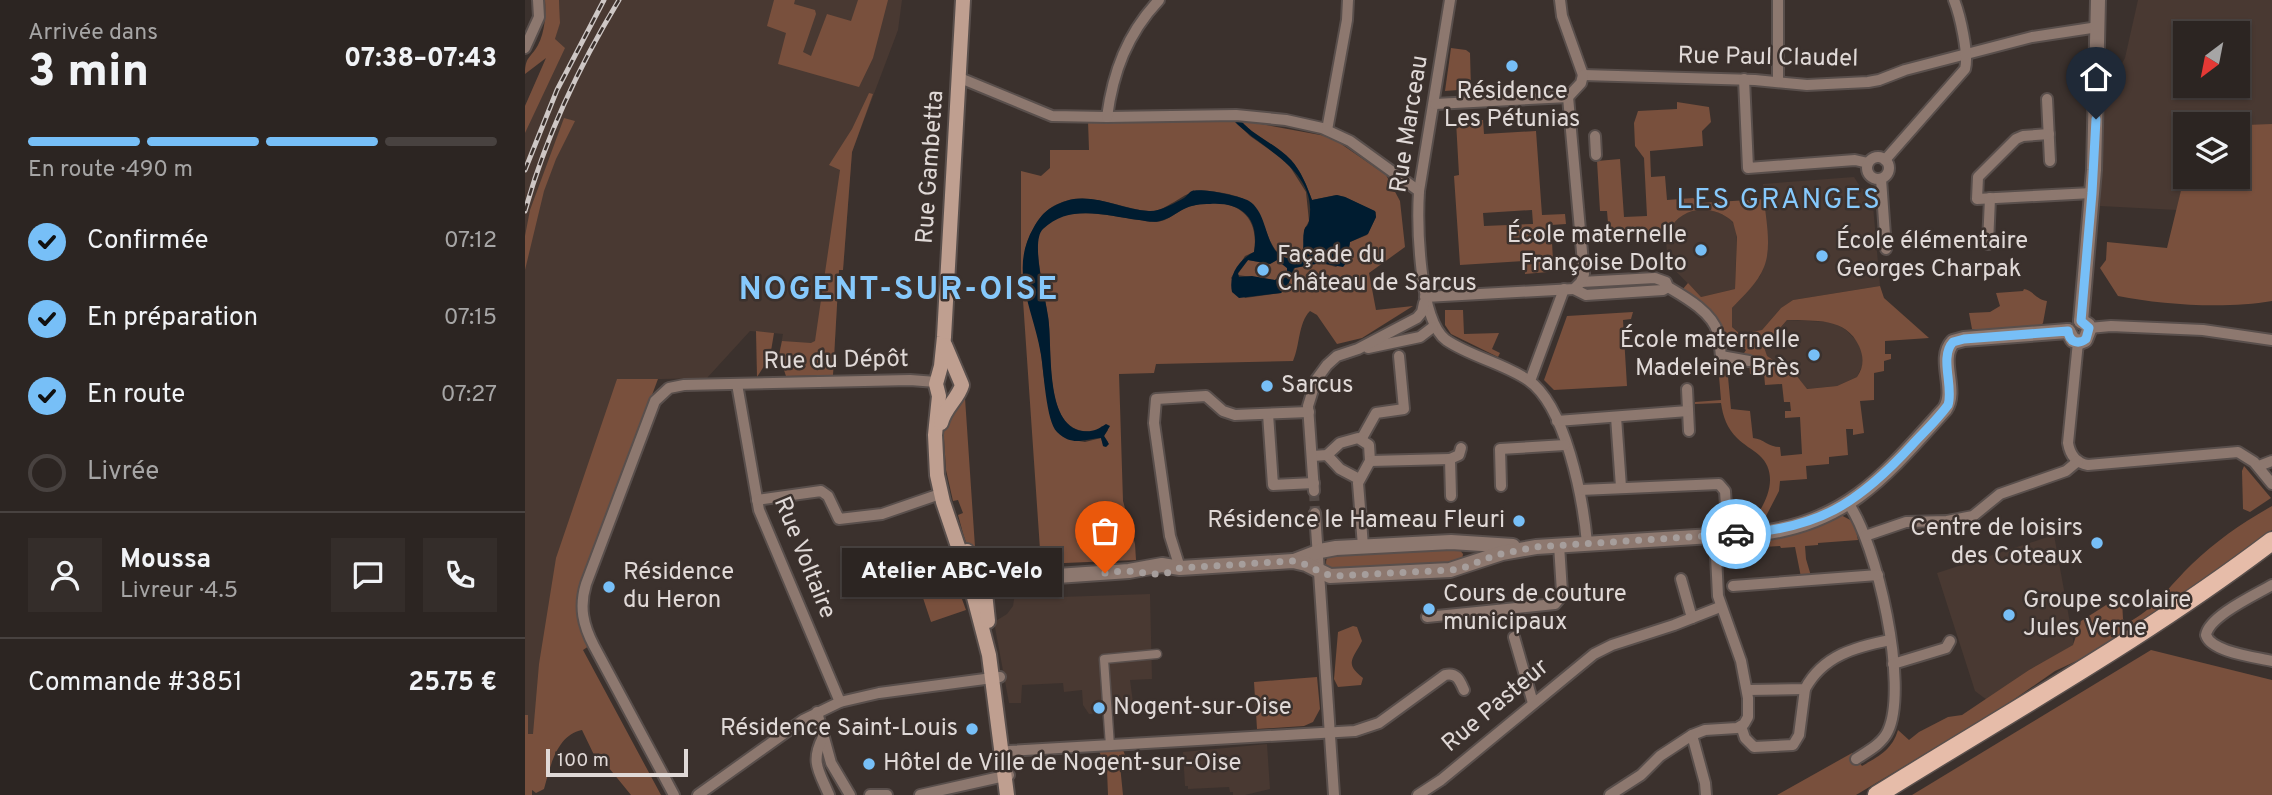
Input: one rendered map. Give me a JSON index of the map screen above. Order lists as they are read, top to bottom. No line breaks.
{"streets":{"main road":["Rue Gambetta"],"street":["Rue Paul Claudel","Rue Marceau","Rue du Dépôt","Rue Voltaire","Rue Pasteur"]},"crossings":[["Rue Gambetta","Rue du Dépôt"],["Rue du Dépôt","Rue Voltaire"]],"districts":["LES GRANGES","NOGENT-SUR-OISE"],"places":["Résidence Les Pétunias","École maternelle Françoise Dolto","École élémentaire Georges Charpak","Façade du Château de Sarcus","École maternelle Madeleine Brès","Sarcus","Résidence le Hameau Fleuri","Centre de loisirs des Coteaux","Atelier ABC-Velo","Résidence du Heron","Cours de couture municipaux","Groupe scolaire Jules Verne","Nogent-sur-Oise","Résidence Saint-Louis","Hôtel de Ville de Nogent-sur-Oise"],"scale_bar":"100 m","north":"bottom left","page":{"heading":["3 min","Arrivée dans","07:38–07:43"],"panel":["Moussa","Livreur · 4.5","Commande #3851","25.75 €"],"bar":"En route · 490 m","list":[["Confirmée","07:12"],["En préparation","07:15"],["En route","07:27"],"Livrée"],"bubble":"Atelier ABC-Velo","scale":"100 m"}}
